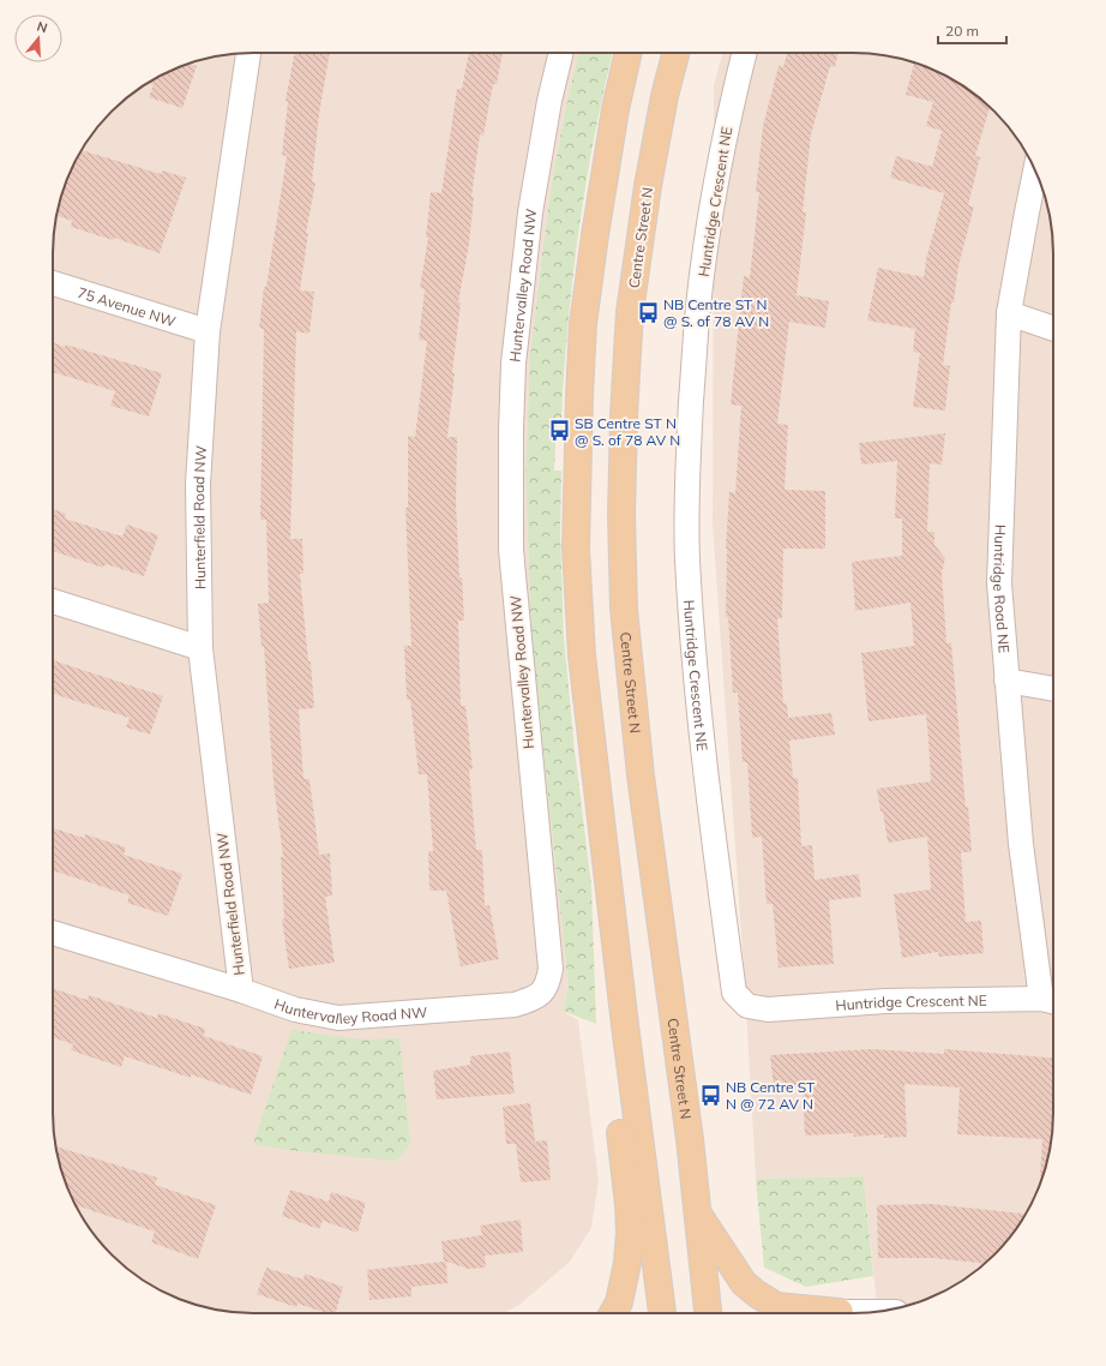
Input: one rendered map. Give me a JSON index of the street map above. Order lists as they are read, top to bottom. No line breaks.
{"streets":{"main road":["Centre Street N"],"street":["Huntridge Crescent NE","Huntervalley Road NW","75 Avenue NW","Hunterfield Road NW","Huntridge Road NE"]},"crossings":[["Huntridge Crescent NE","Huntridge Road NE"],["Huntervalley Road NW","Hunterfield Road NW"],["75 Avenue NW","Hunterfield Road NW"]],"places":{"bus stop":["NB Centre ST N @ S. of 78 AV N","SB Centre ST N @ S. of 78 AV N","NB Centre ST N @ 72 AV N"]},"scale_bar":"20 m","north":"top"}
